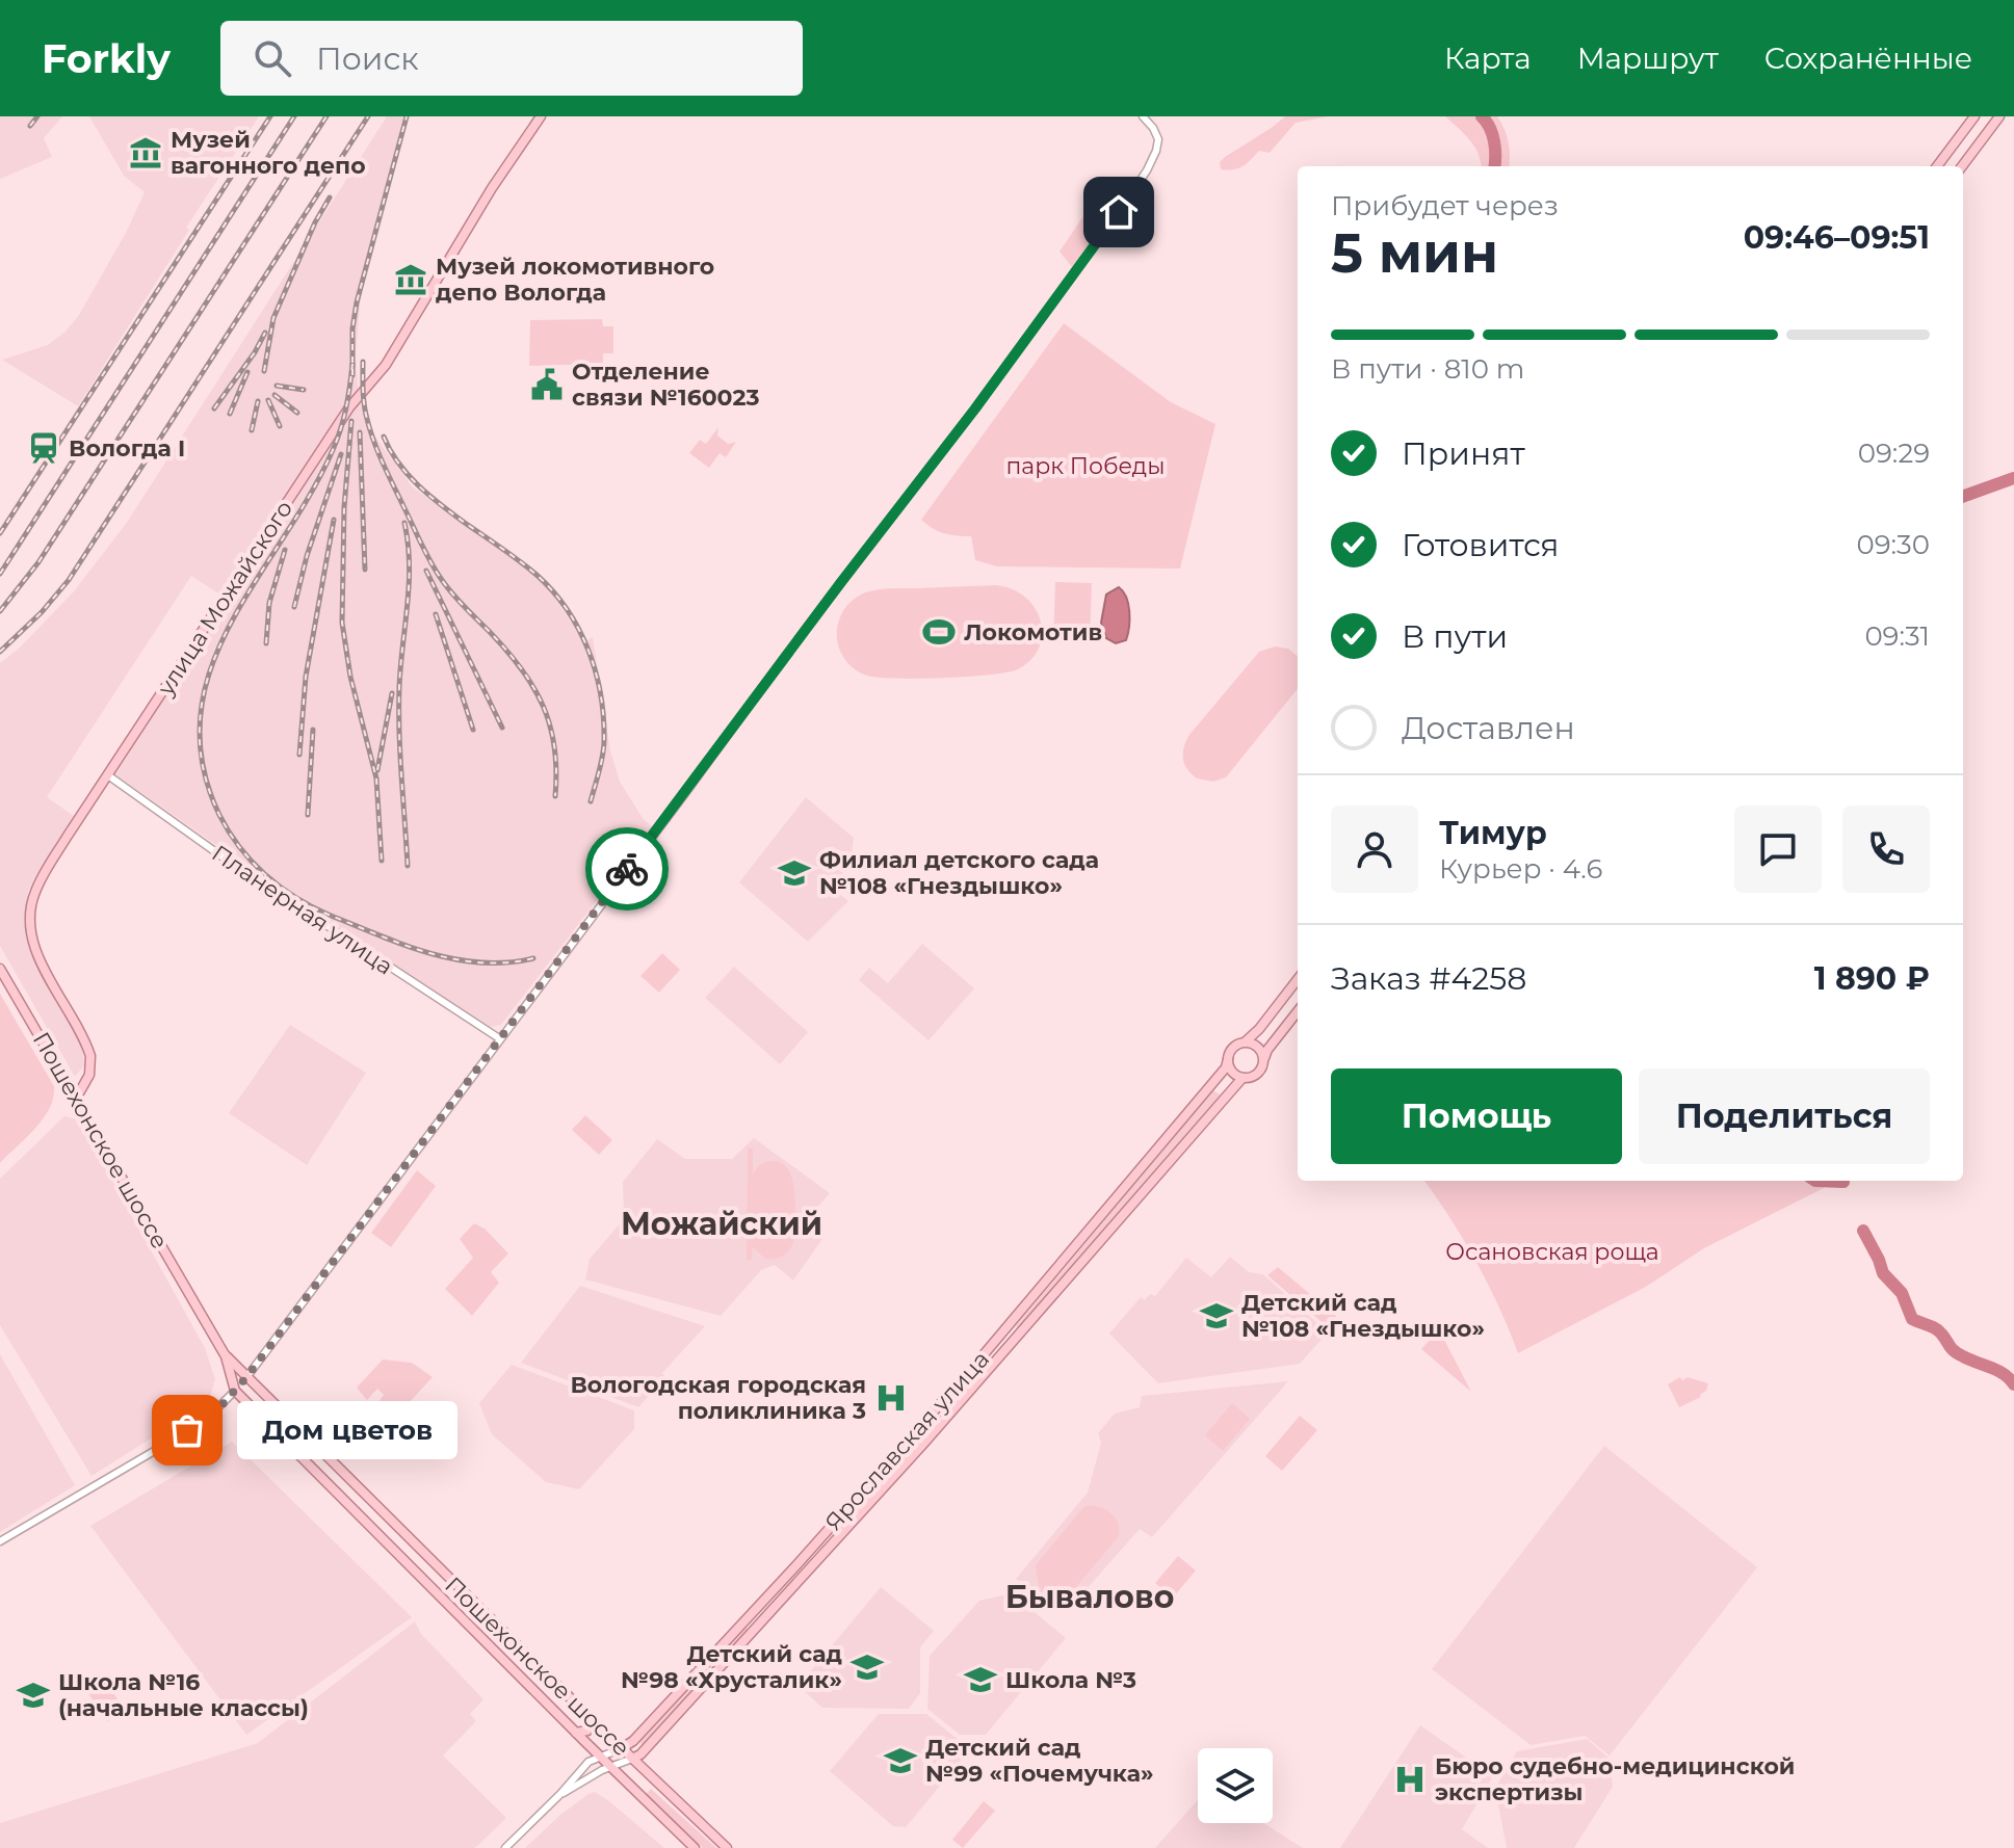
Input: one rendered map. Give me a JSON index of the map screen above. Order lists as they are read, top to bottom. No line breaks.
{"streets":{"main road":["улица Можайского","Пошехонское шоссе","Ярославская улица"],"street":["Планерная улица"]},"crossings":[["улица Можайского","Планерная улица"],["улица Можайского","Пошехонское шоссе"],["Пошехонское шоссе","Ярославская улица"]],"districts":["Можайский","Бывалово"],"parks":["парк Победы","Осановская роща"],"places":{"museum":["Музей вагонного депо","Музей локомотивного депо Вологда"],"public building":["Отделение связи №160023"],"station":["Вологда I"],"sports":["Локомотив"],"school or university":["Филиал детского сада №108 «Гнездышко»","Детский сад №108 «Гнездышко»","Детский сад №98 «Хрусталик»","Школа №3","Школа №16 (начальные классы)","Детский сад №99 «Почемучка»"],"hospital":["Вологодская городская поликлиника 3","Бюро судебно-медицинской экспертизы"],"other":["Дом цветов"]},"page":{"header":"Forkly","search":"Поиск","nav":["Карта","Маршрут","Сохранённые"],"heading":["5 мин","Прибудет через","09:46–09:51"],"panel":["Тимур","Курьер · 4.6","Заказ #4258","1 890 ₽"],"bar":"В пути · 810 m","list":[["Принят","09:29"],["Готовится","09:30"],["В пути","09:31"],"Доставлен"],"buttons":["Помощь","Поделиться"],"bubble":"Дом цветов"}}
